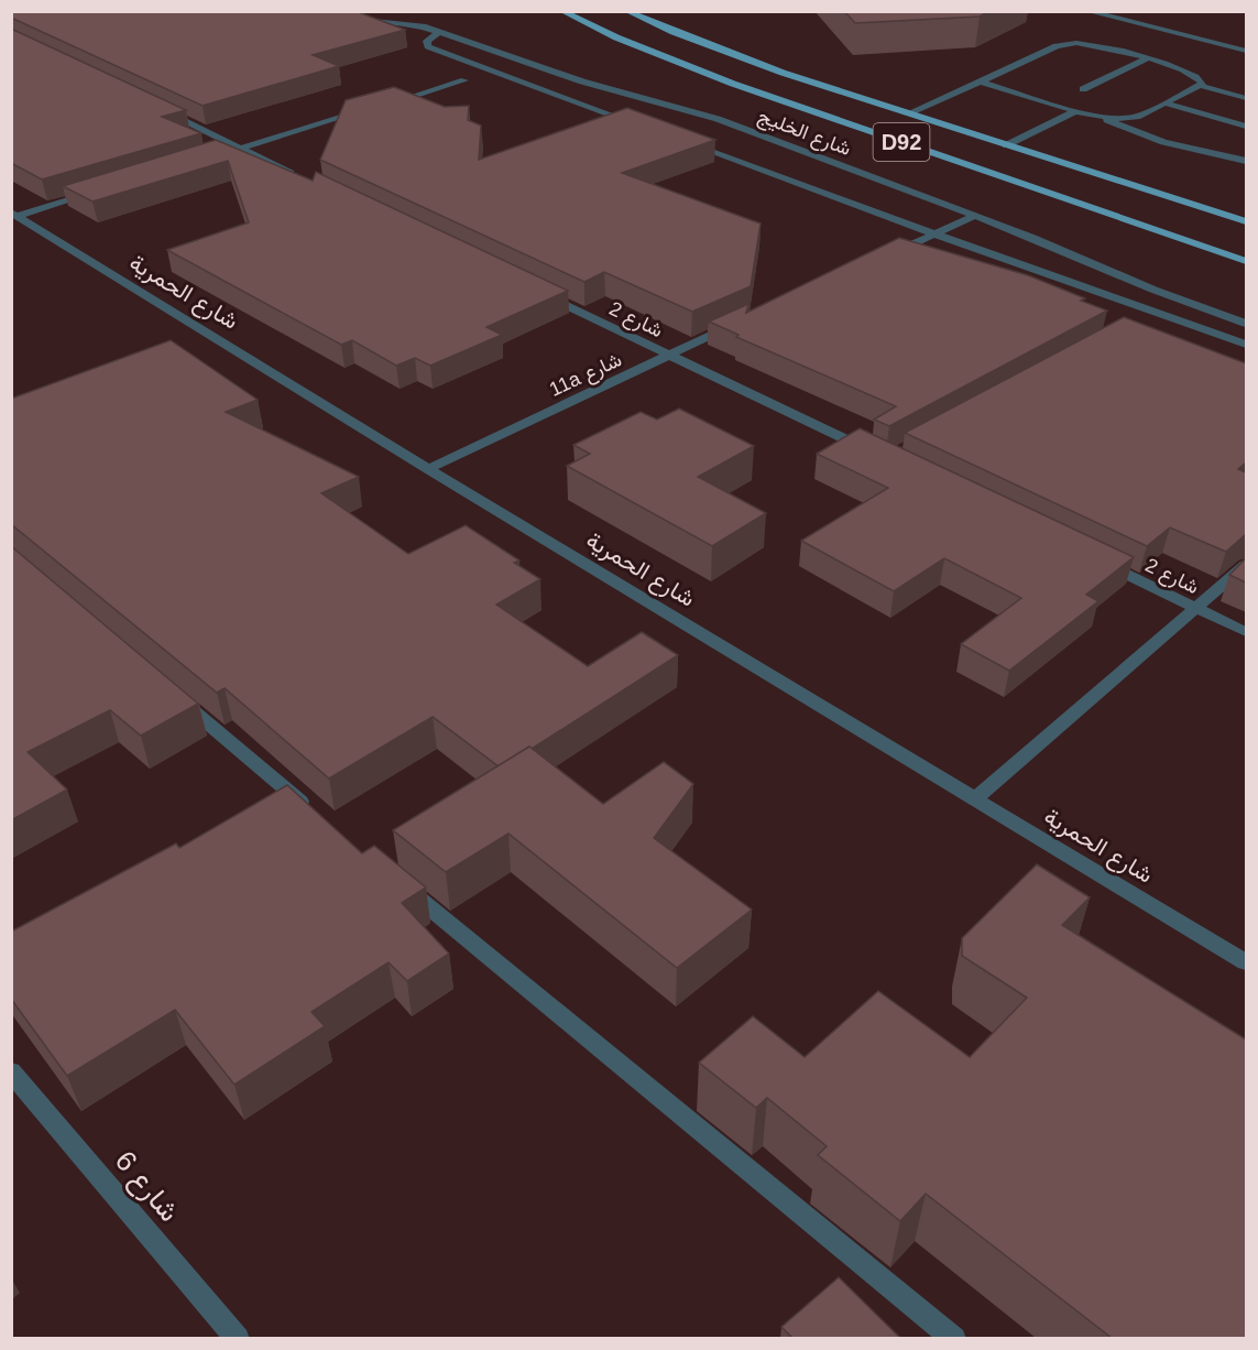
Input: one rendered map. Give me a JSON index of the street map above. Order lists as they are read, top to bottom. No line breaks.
{"streets":{"main road":["شارع الخليج","D92"],"street":["شارع الحمرية","شارع 2","11a شارع","شارع 6"]},"crossings":[["شارع الحمرية","11a شارع"],["شارع 2","11a شارع"]]}
